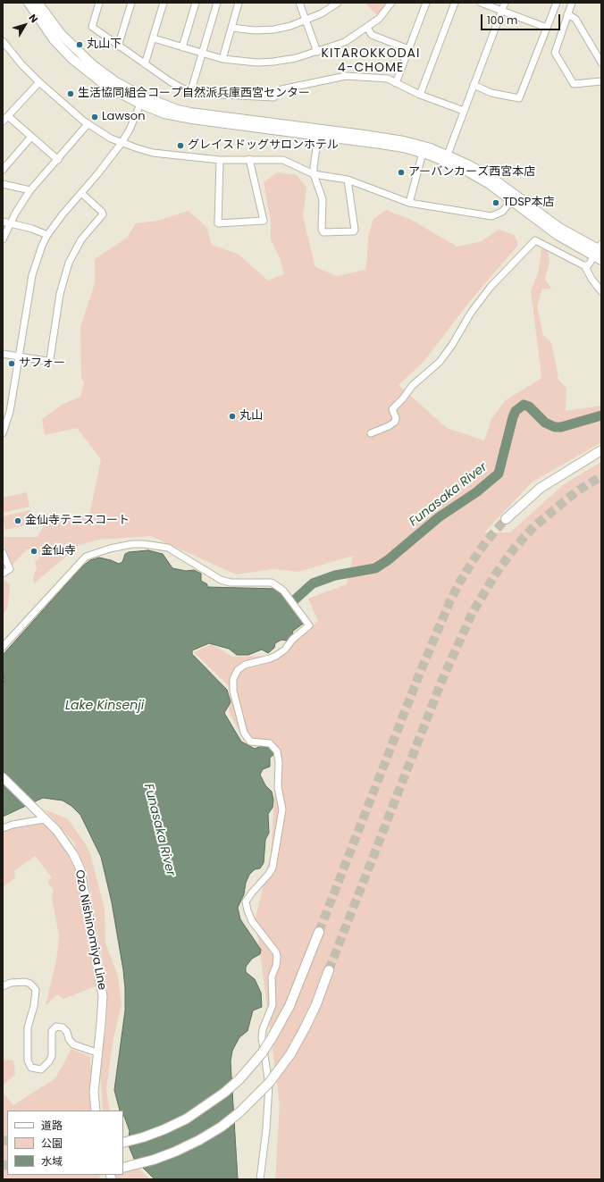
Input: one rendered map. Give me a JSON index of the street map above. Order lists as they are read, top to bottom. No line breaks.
{"streets":{"main road":["Ozo Nishinomiya Line"]},"districts":["KITAROKKODAI 4-CHOME"],"water":["Funasaka River","Lake Kinsenji"],"places":["丸山下","生活協同組合コープ自然派兵庫西宮センター","Lawson","グレイスドッグサロンホテル","アーバンカーズ西宮本店","TDSP本店","サフォー","丸山","金仙寺テニスコート","金仙寺"],"legend":["道路","公園","水域"],"scale_bar":"100 m","north":"top right"}
